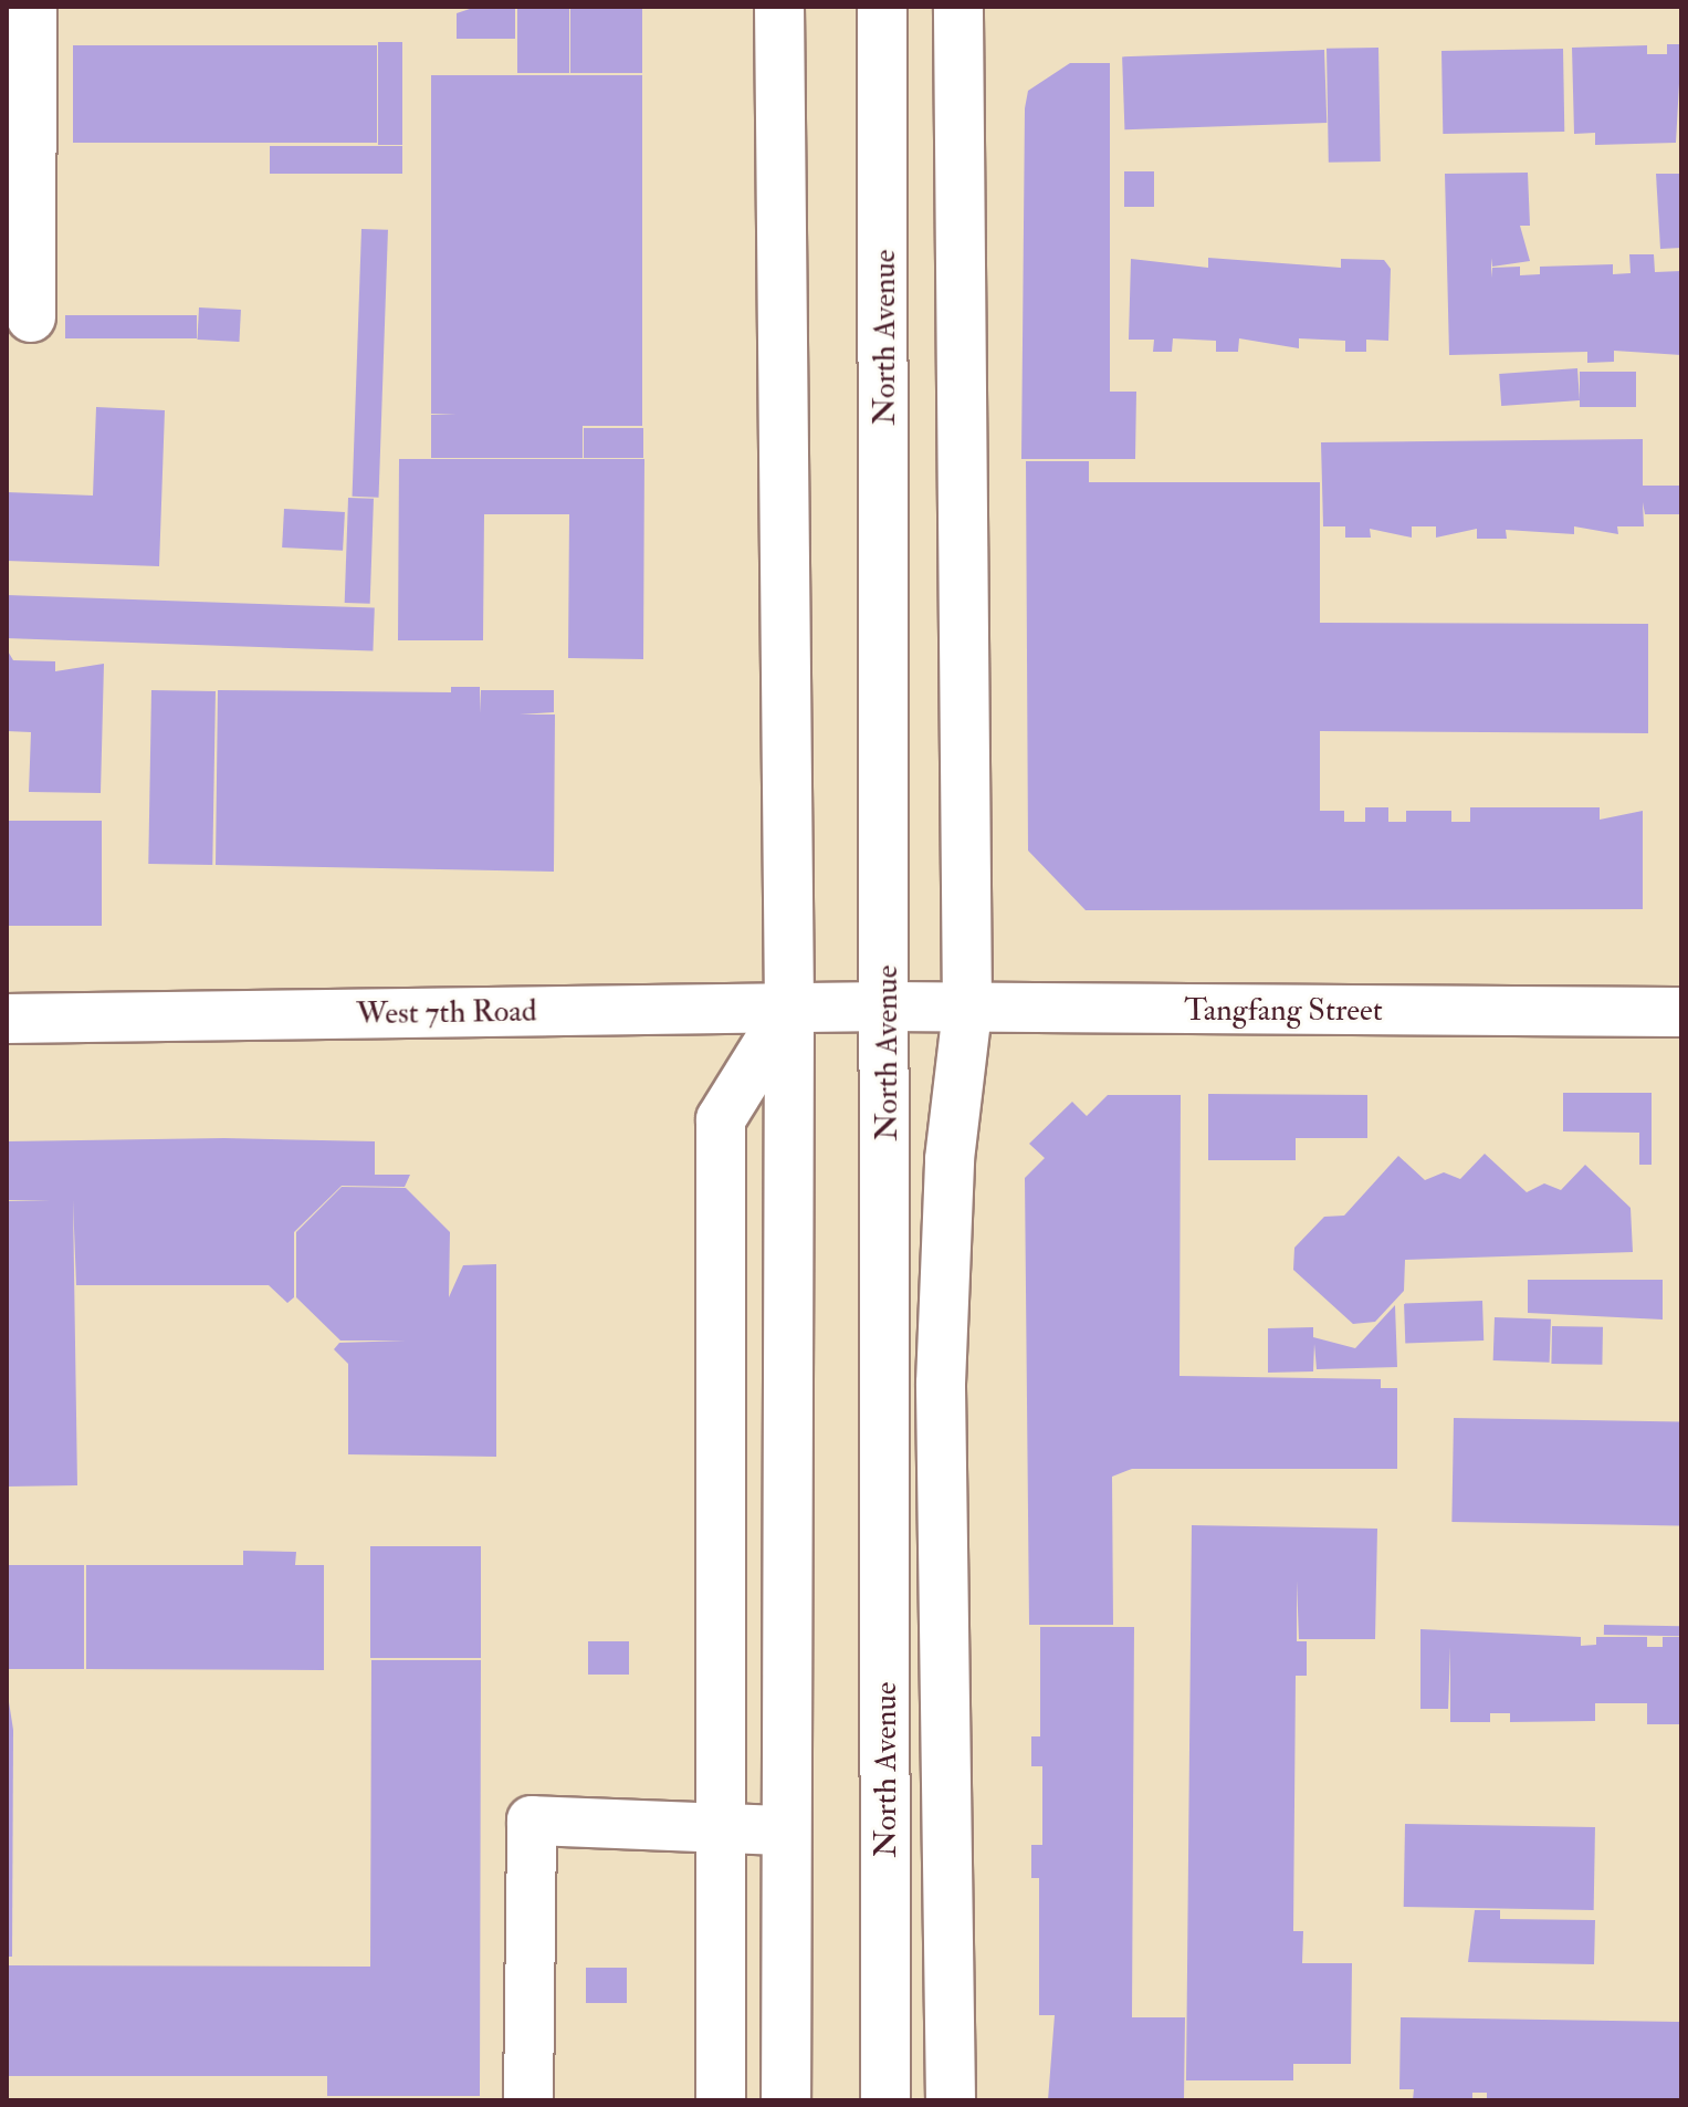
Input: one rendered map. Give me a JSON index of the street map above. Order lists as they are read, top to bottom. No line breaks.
{"streets":{"street":["North Avenue","Tangfang Street","West 7th Road"]},"crossings":[["North Avenue","Tangfang Street"],["North Avenue","West 7th Road"],["Tangfang Street","West 7th Road"]]}
